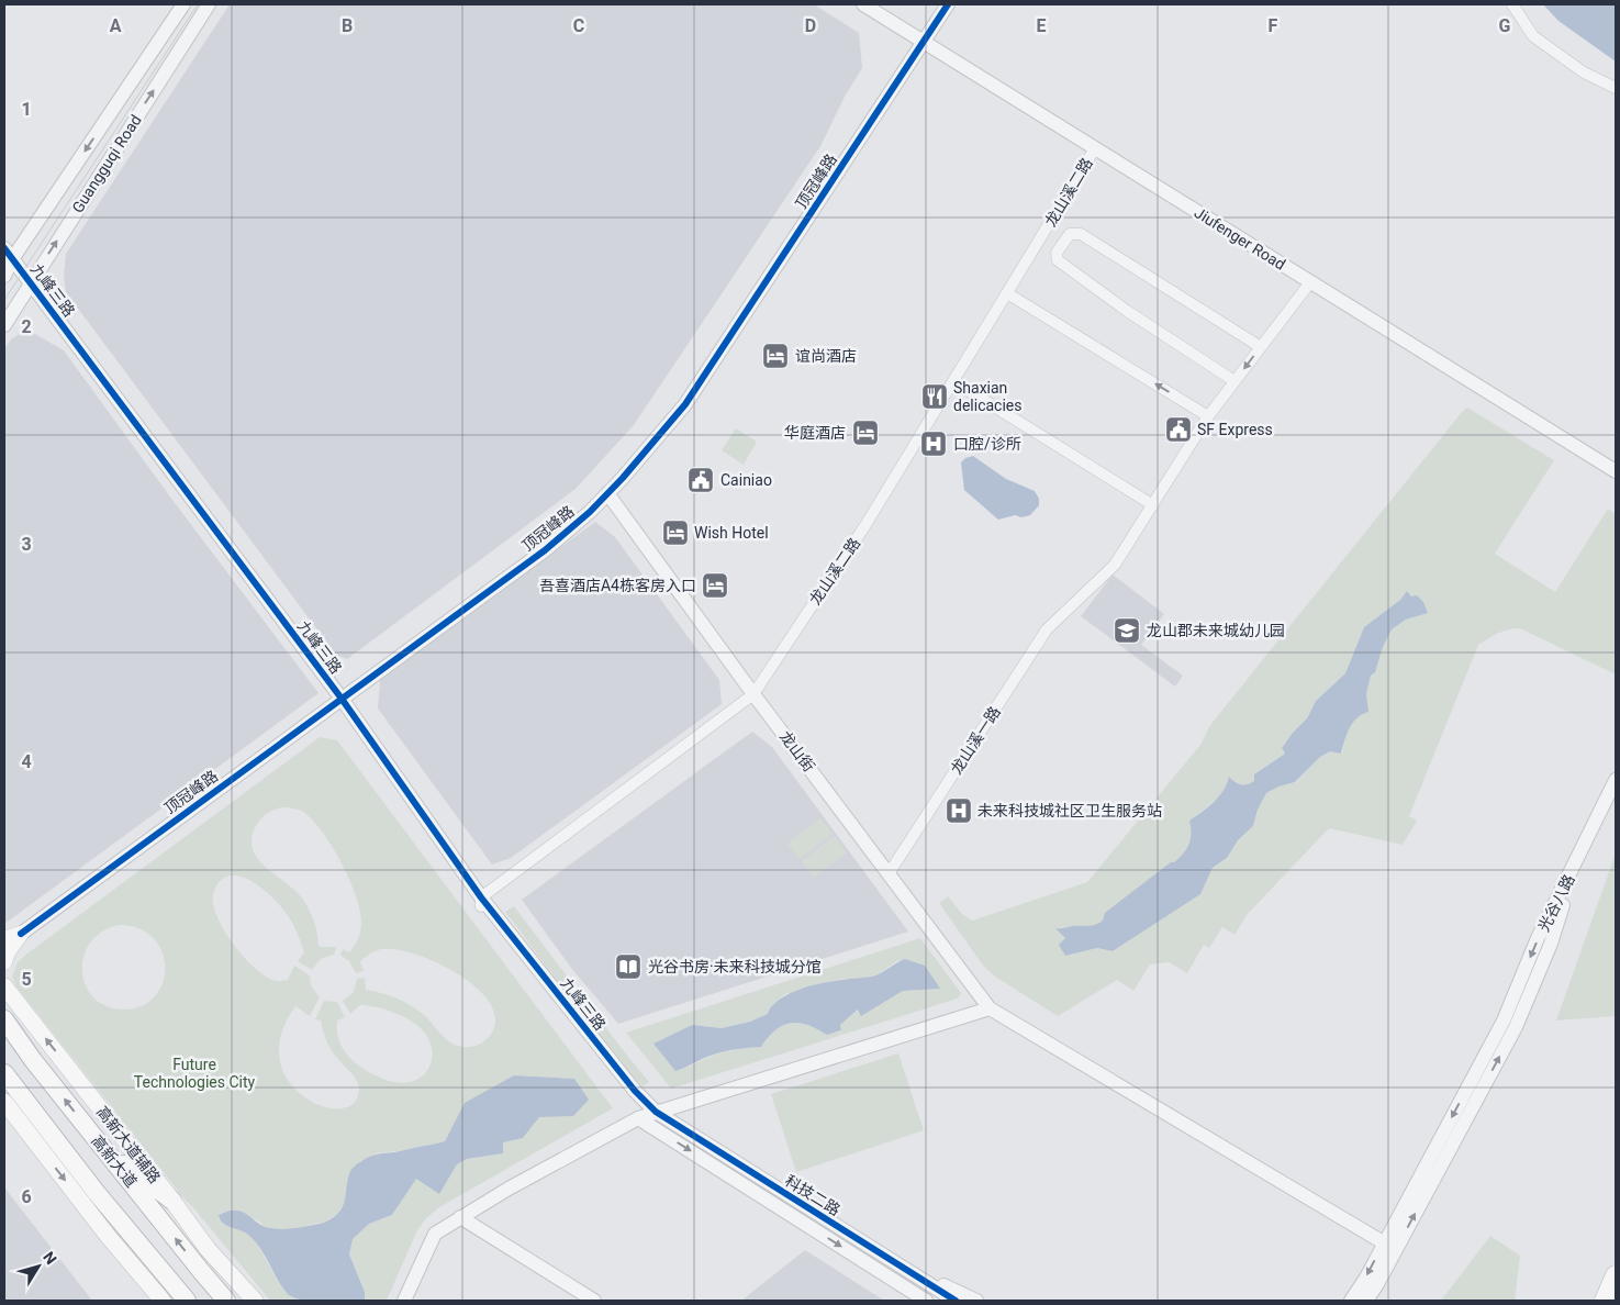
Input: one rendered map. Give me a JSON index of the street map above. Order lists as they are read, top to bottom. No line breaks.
{"streets":{"highway":["高新大道"],"main road":["高新大道辅路"],"street":["Guangguqi Road","顶冠峰路","龙山溪二路","Jiufenger Road","九峰三路","龙山溪一路","龙山街","光谷八路","科技二路"]},"crossings":[["Guangguqi Road","九峰三路"],["顶冠峰路","Jiufenger Road"],["顶冠峰路","九峰三路"],["顶冠峰路","龙山街"],["龙山溪二路","Jiufenger Road"],["龙山溪二路","九峰三路"],["龙山溪二路","龙山街"],["Jiufenger Road","龙山溪一路"],["九峰三路","科技二路"],["龙山溪一路","龙山街"]],"parks":["Future Technologies City"],"places":{"hotel":["谊尚酒店","华庭酒店","Wish Hotel","吾喜酒店A4栋客房入口"],"restaurant":["Shaxian delicacies"],"public building":["SF Express","Cainiao"],"hospital":["口腔/诊所","未来科技城社区卫生服务站"],"school or university":["龙山郡未来城幼儿园"],"library":["光谷书房·未来科技城分馆"]},"north":"top right","grid":{"columns":["A","B","C","D","E","F","G"],"rows":["1","2","3","4","5","6"]}}
